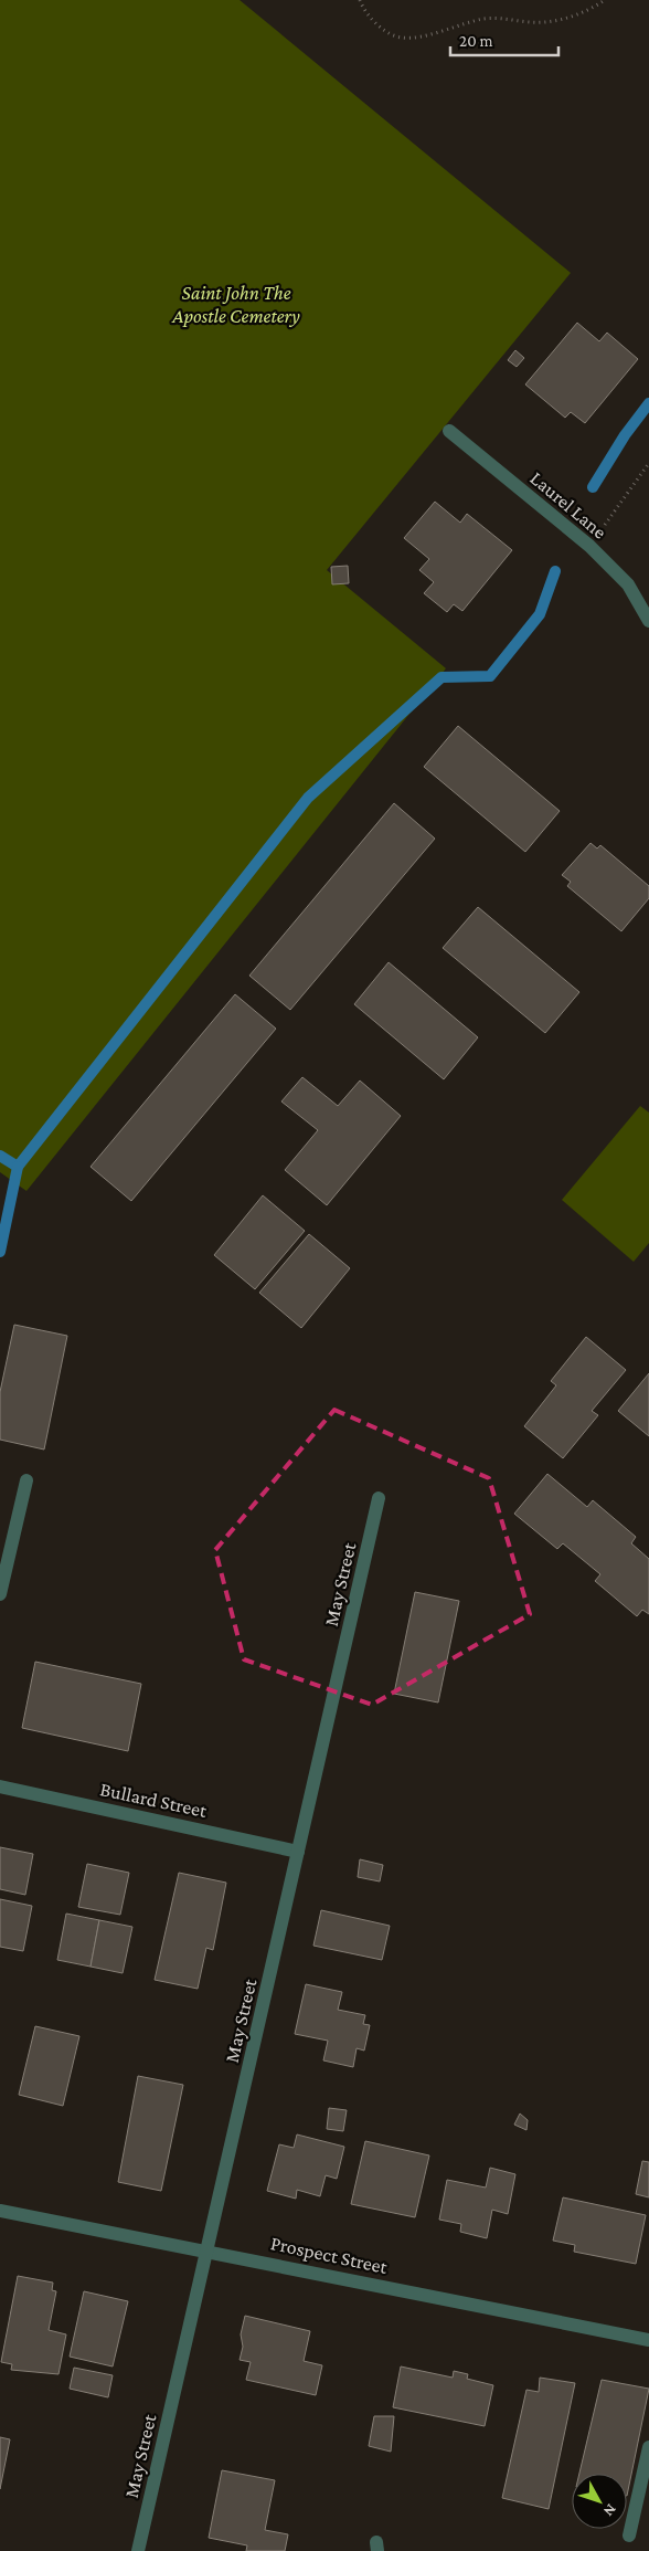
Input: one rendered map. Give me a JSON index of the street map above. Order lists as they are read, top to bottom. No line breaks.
{"streets":{"street":["Laurel Lane","May Street","Bullard Street","Prospect Street"]},"crossings":[["May Street","Bullard Street"],["May Street","Prospect Street"]],"parks":["Saint John The Apostle Cemetery"],"scale_bar":"20 m","north":"bottom right"}
